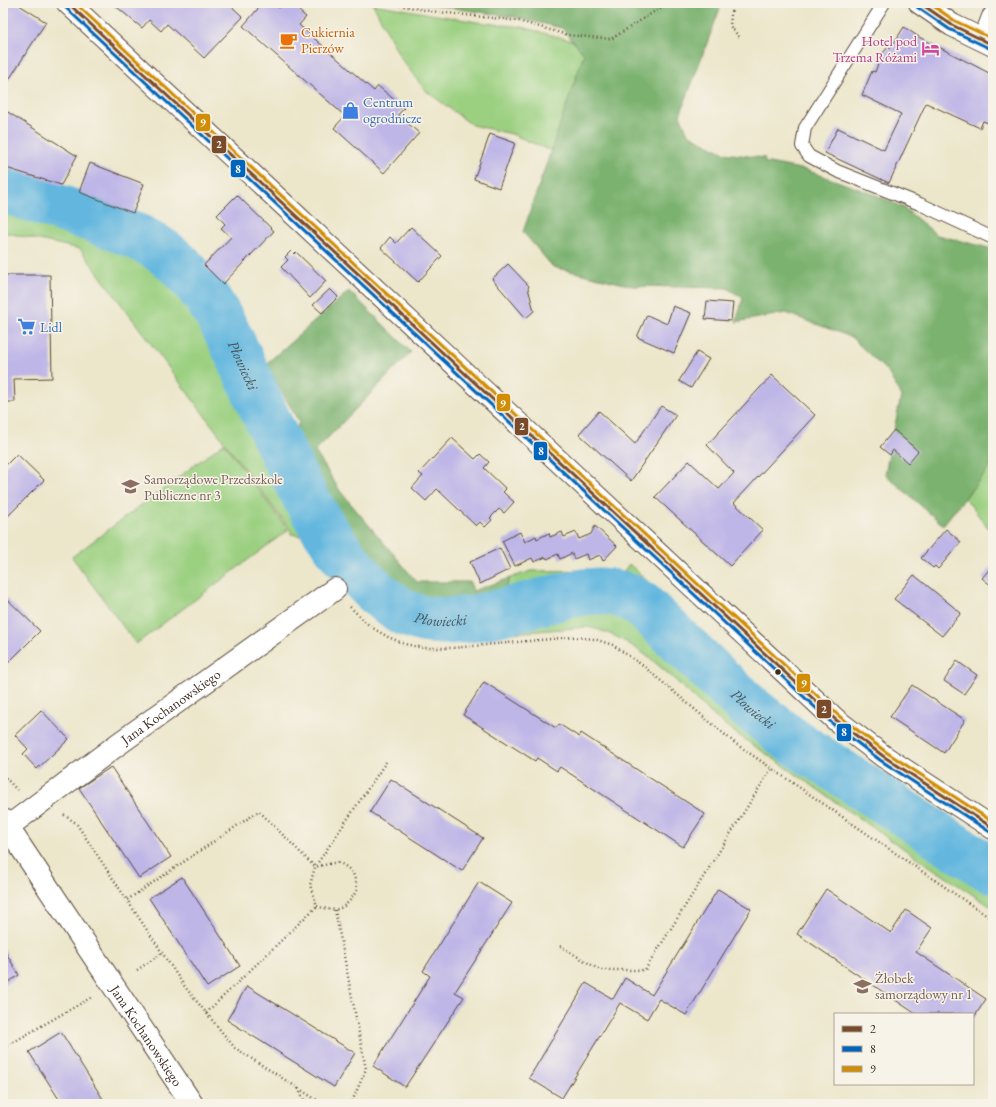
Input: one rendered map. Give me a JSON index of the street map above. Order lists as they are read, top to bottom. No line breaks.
{"streets":{"street":["Jana Kochanowskiego"]},"water":["Płowiecki"],"places":{"cafe":["Cukiernia Pierzów"],"hotel":["Hotel pod Trzema Różami"],"shop":["Centrum ogrodnicze"],"supermarket":["Lidl"],"school or university":["Samorządowe Przedszkole Publiczne nr 3","Żłobek samorządowy nr 1"]},"lines":["transit line 2","transit line 9","transit line 8"],"legend":["2","8","9"]}
